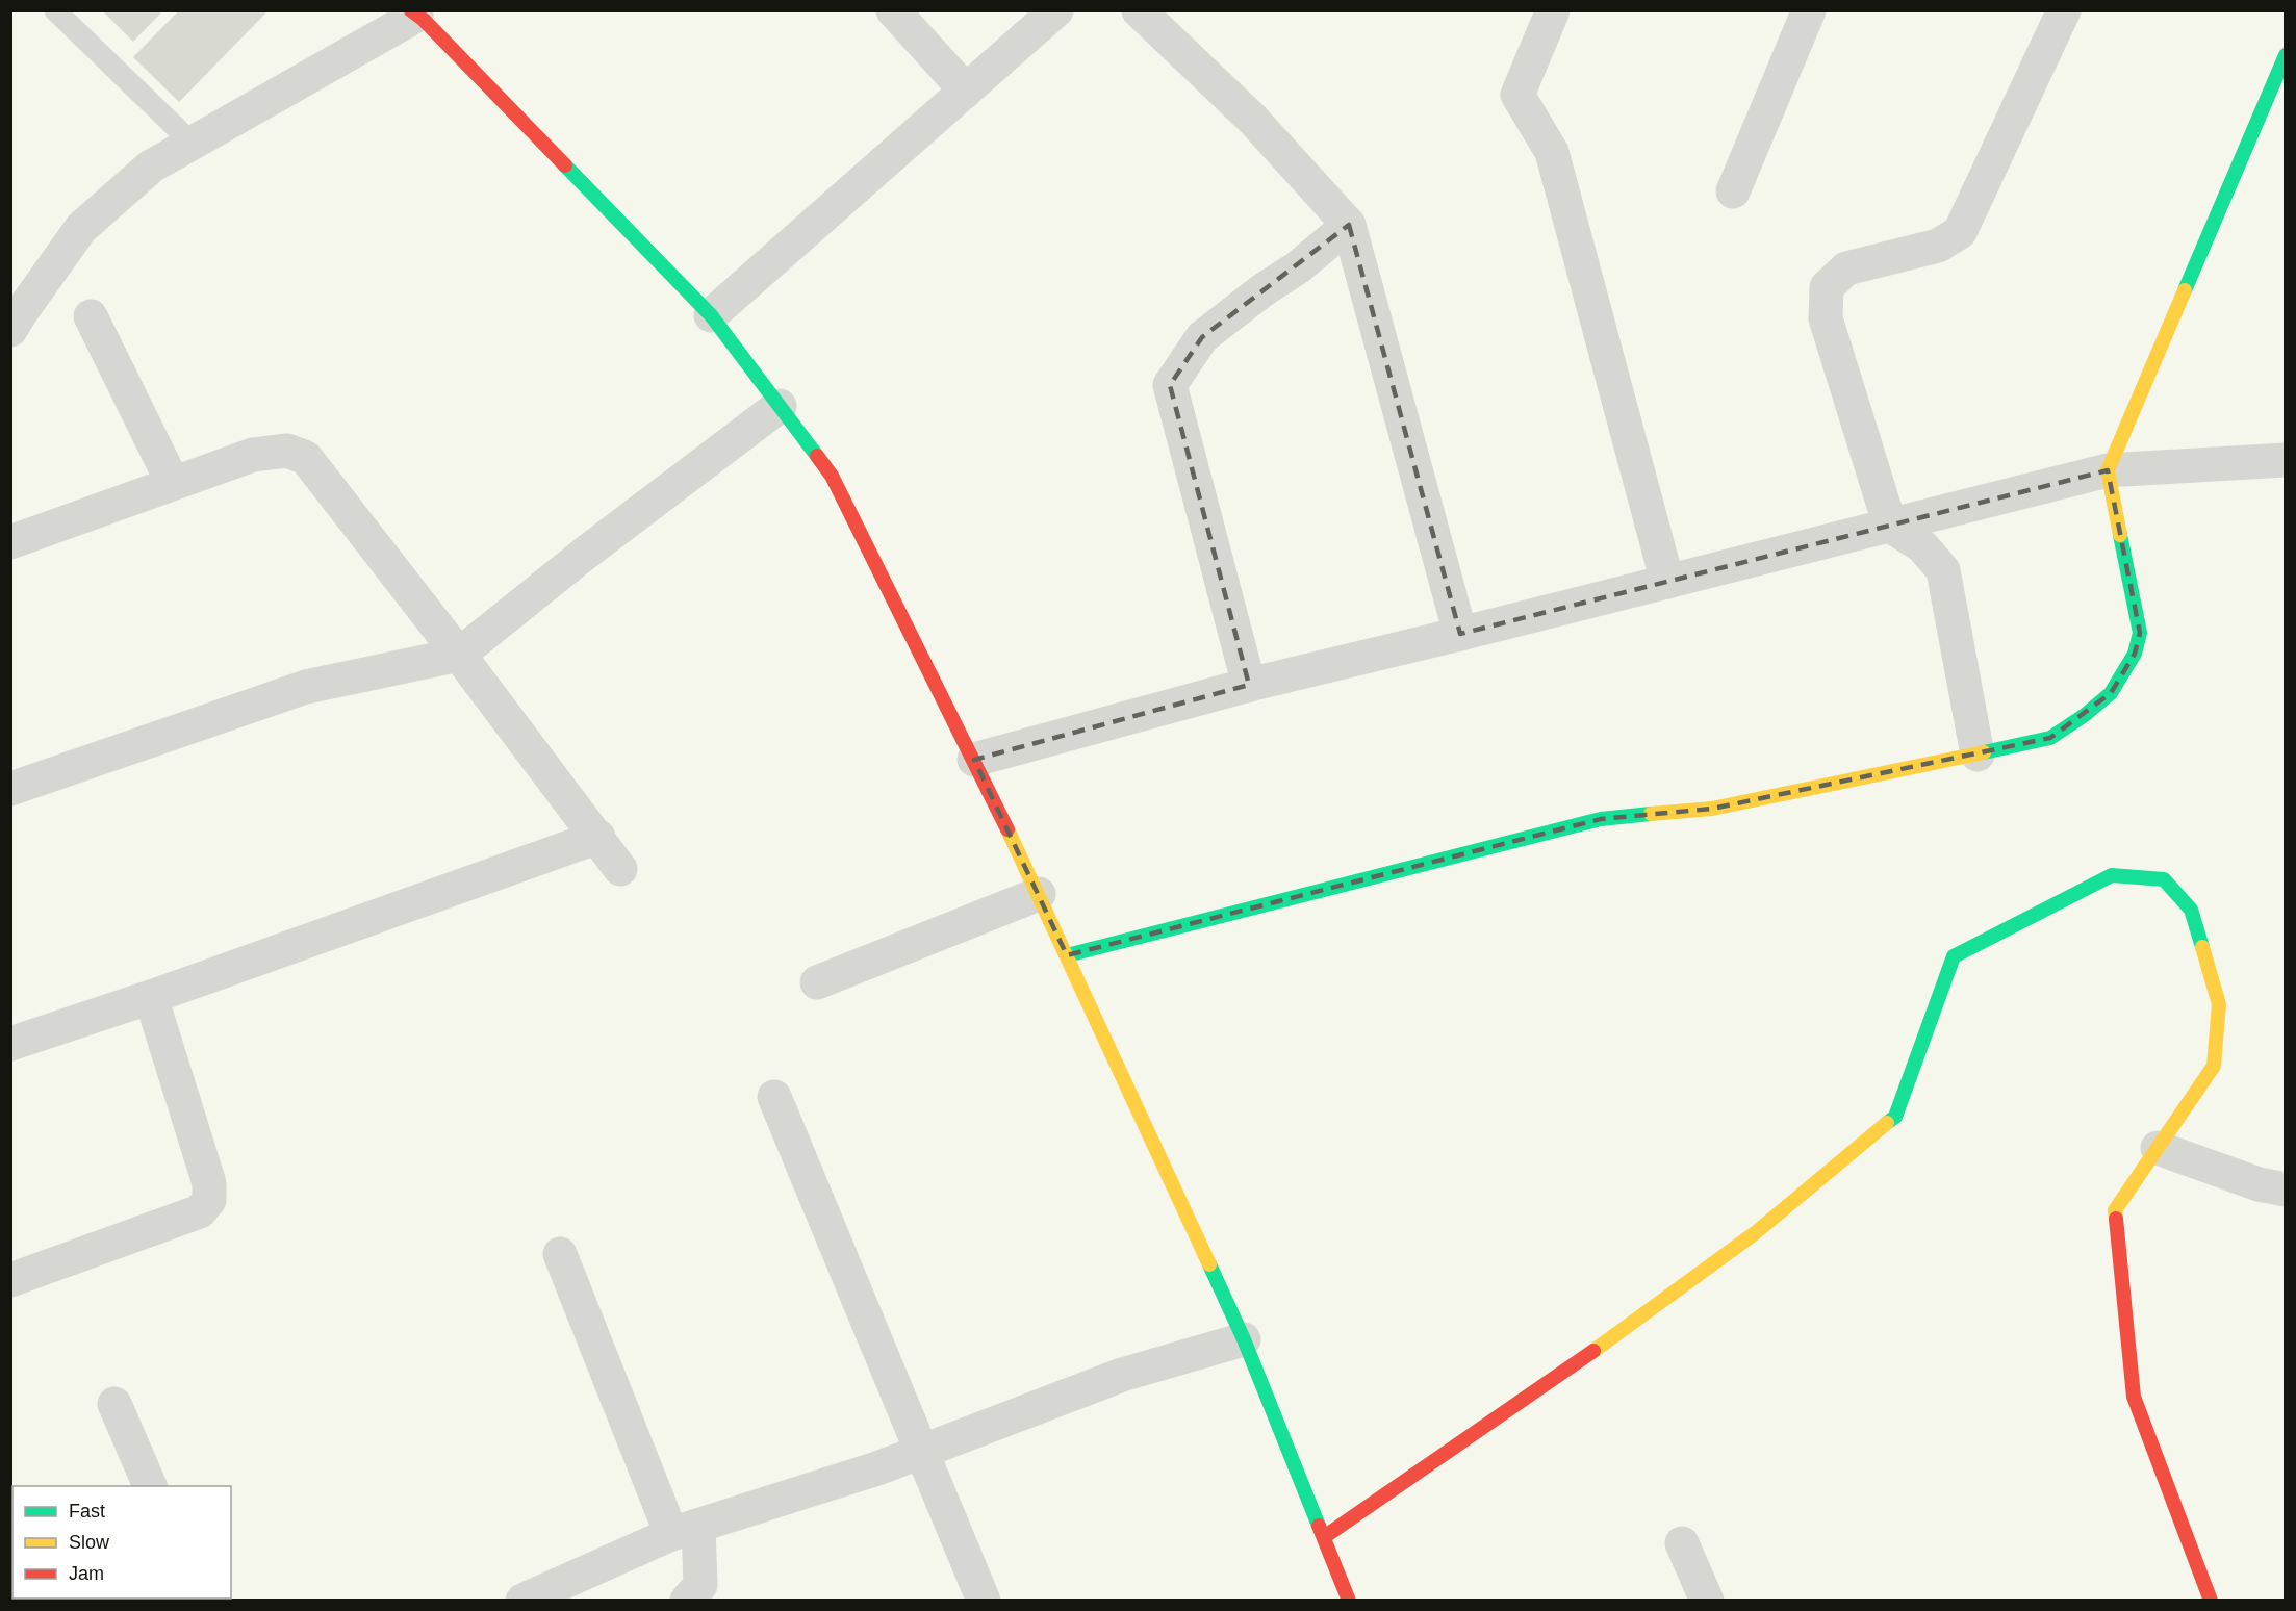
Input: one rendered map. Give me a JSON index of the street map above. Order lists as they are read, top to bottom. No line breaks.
{"legend":["Fast","Slow","Jam"]}
